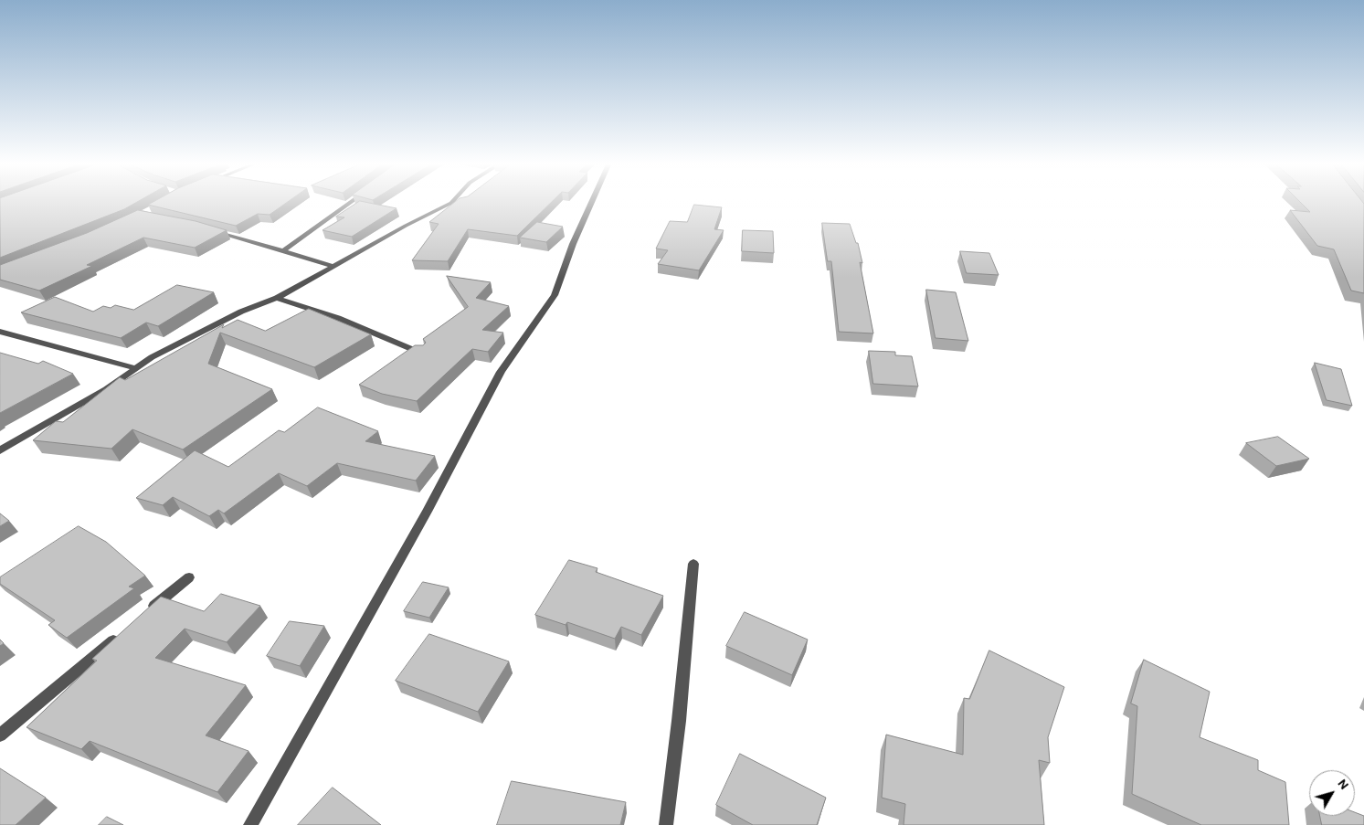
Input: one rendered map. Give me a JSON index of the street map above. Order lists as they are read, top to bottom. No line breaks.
{"north":"top right"}
